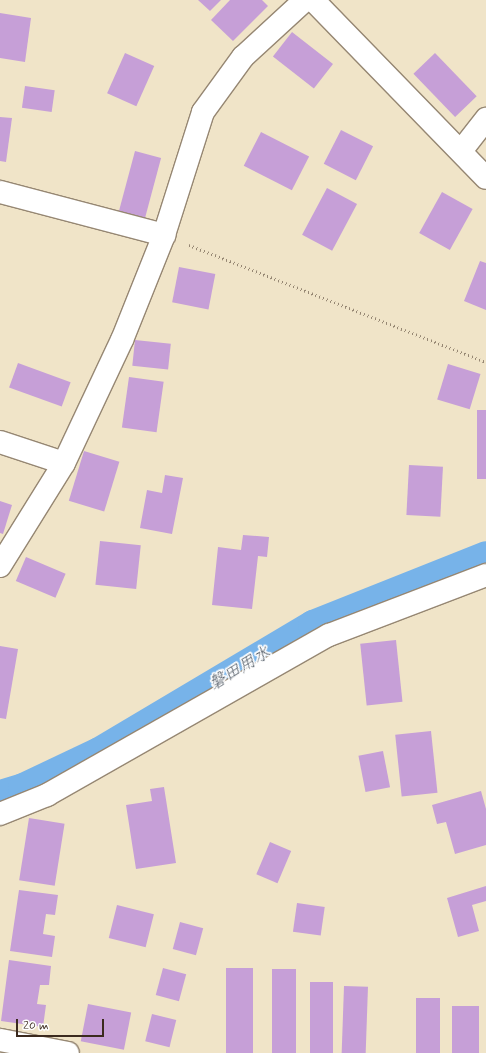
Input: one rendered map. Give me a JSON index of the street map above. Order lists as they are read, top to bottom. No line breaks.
{"water":["磐田用水"],"scale_bar":"20 m"}
